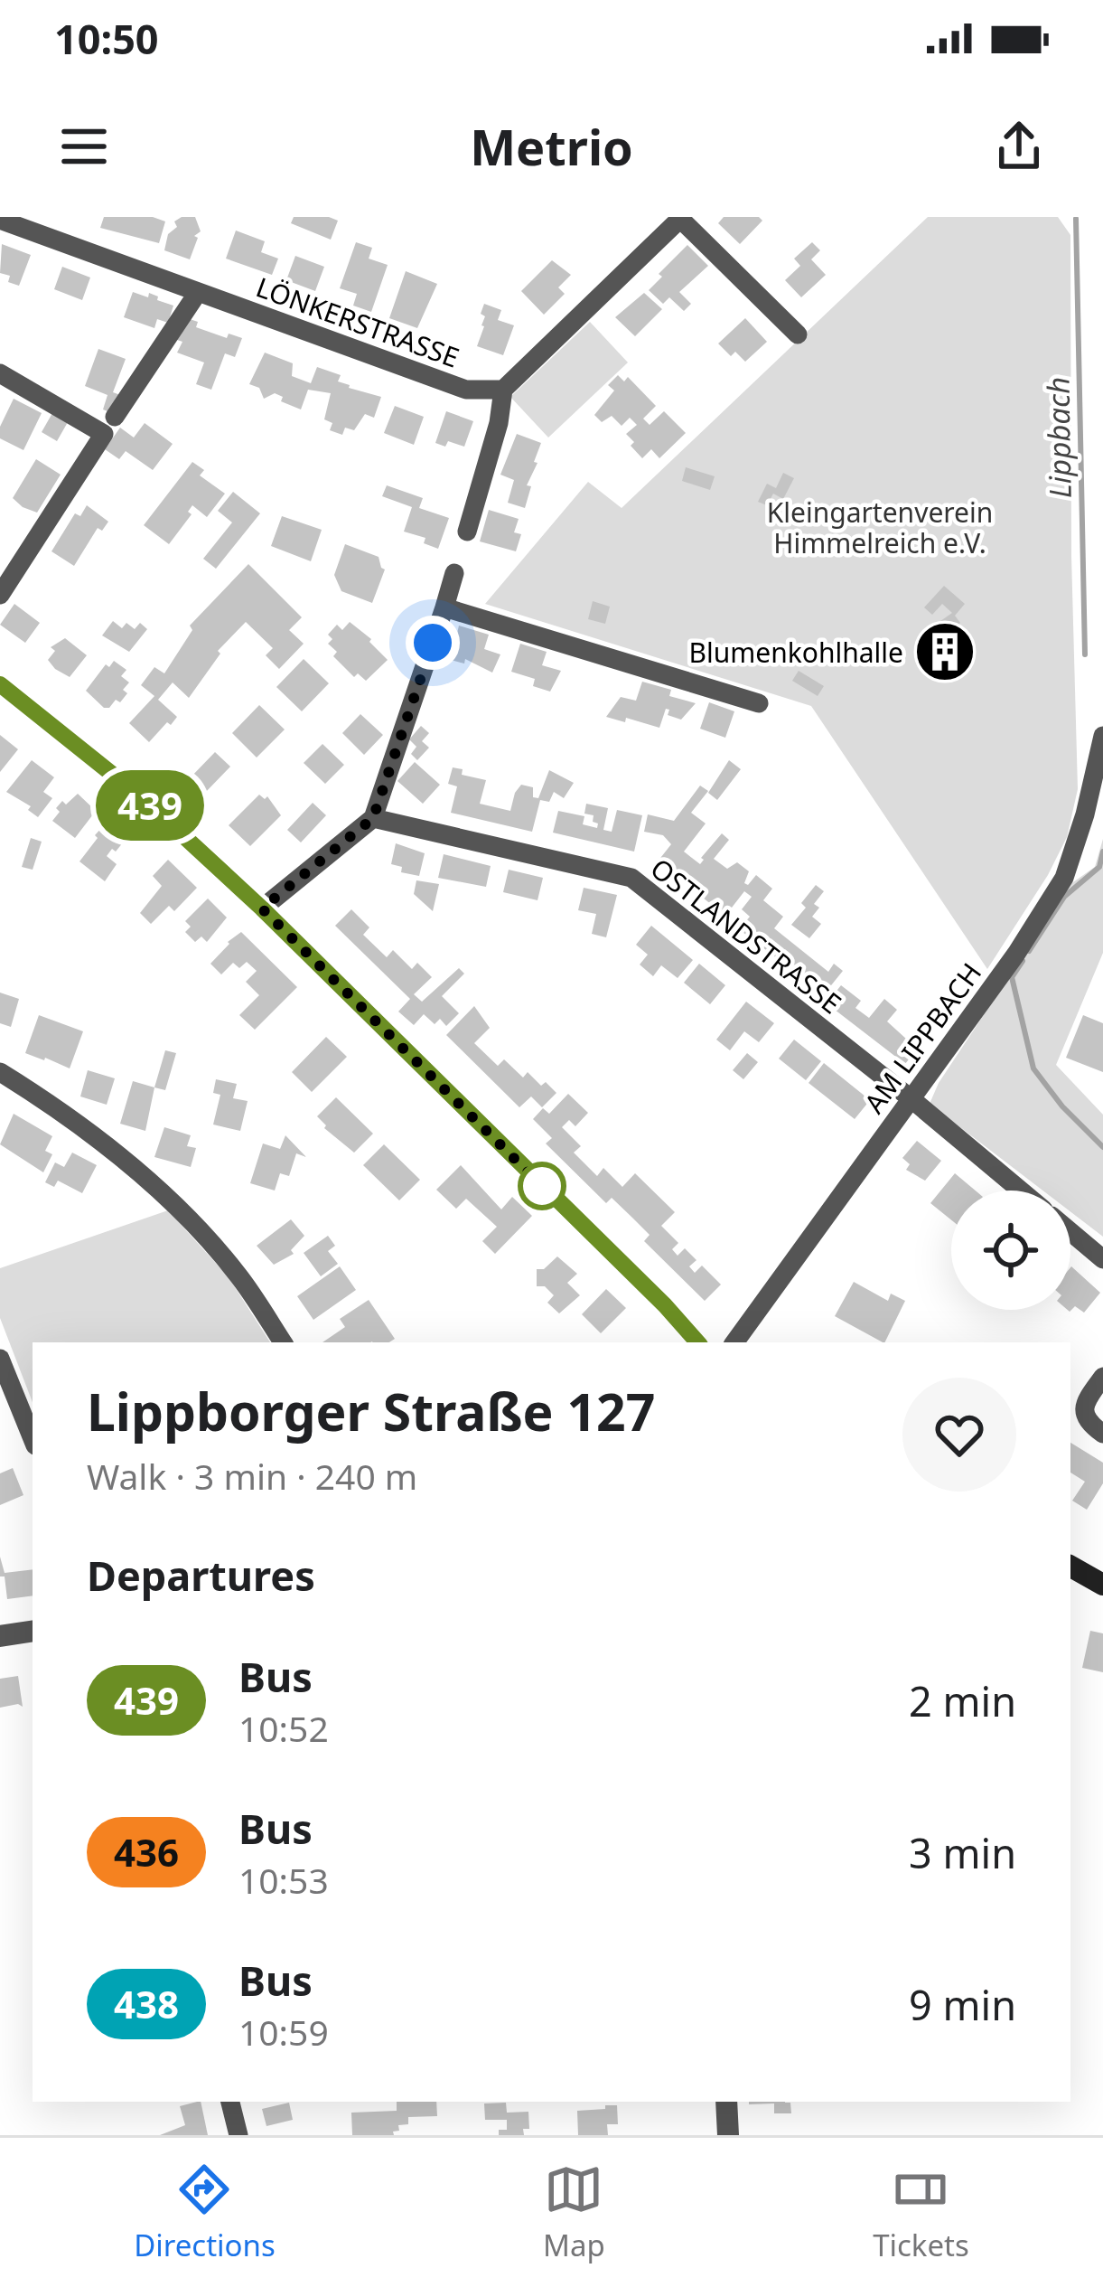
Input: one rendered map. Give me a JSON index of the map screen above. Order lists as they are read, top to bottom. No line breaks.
{"streets":{"street":["LÖNKERSTRASSE","OSTLANDSTRASSE","AM LIPPBACH"]},"crossings":[["OSTLANDSTRASSE","AM LIPPBACH"]],"water":["Lippbach"],"parks":["Kleingartenverein Himmelreich e.V."],"places":{"building":["Blumenkohlhalle"]},"lines":["bus line 439"],"page":{"status":"10:50","header":"Metrio","on_map":"439","heading":[["Lippborger Straße 127","Walk · 3 min · 240 m"],"Departures"],"list":[{"mark":"439","name":"Bus","note":"10:52","value":"2 min"},{"mark":"436","name":"Bus","note":"10:53","value":"3 min"},{"mark":"438","name":"Bus","note":"10:59","value":"9 min"}],"tabs":["Directions","Map","Tickets"]}}
